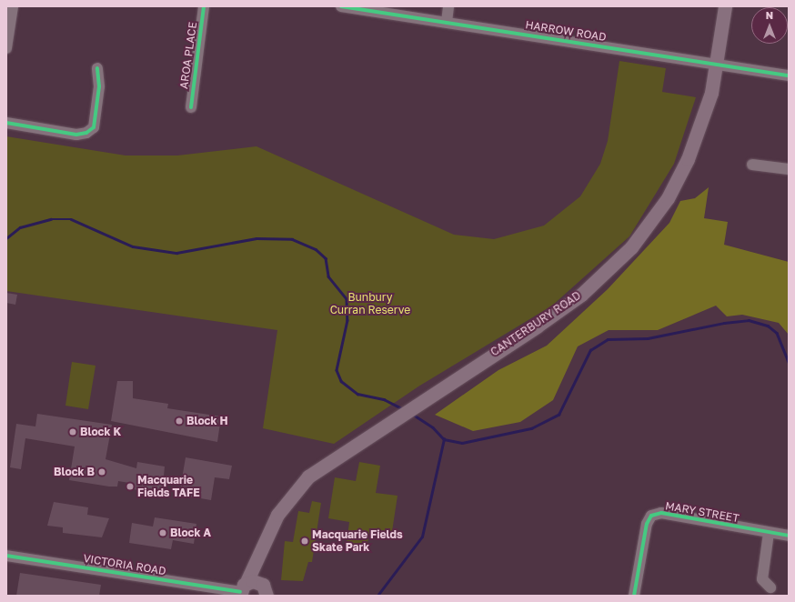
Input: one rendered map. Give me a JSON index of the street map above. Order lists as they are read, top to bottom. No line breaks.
{"streets":{"main road":["CANTERBURY ROAD"],"street":["HARROW ROAD","AROA PLACE","MARY STREET","VICTORIA ROAD"]},"crossings":[["HARROW ROAD","CANTERBURY ROAD"],["CANTERBURY ROAD","VICTORIA ROAD"]],"parks":["Bunbury Curran Reserve"],"places":["Block H","Block K","Block B","Macquarie Fields TAFE","Block A","Macquarie Fields Skate Park"],"north":"top"}
